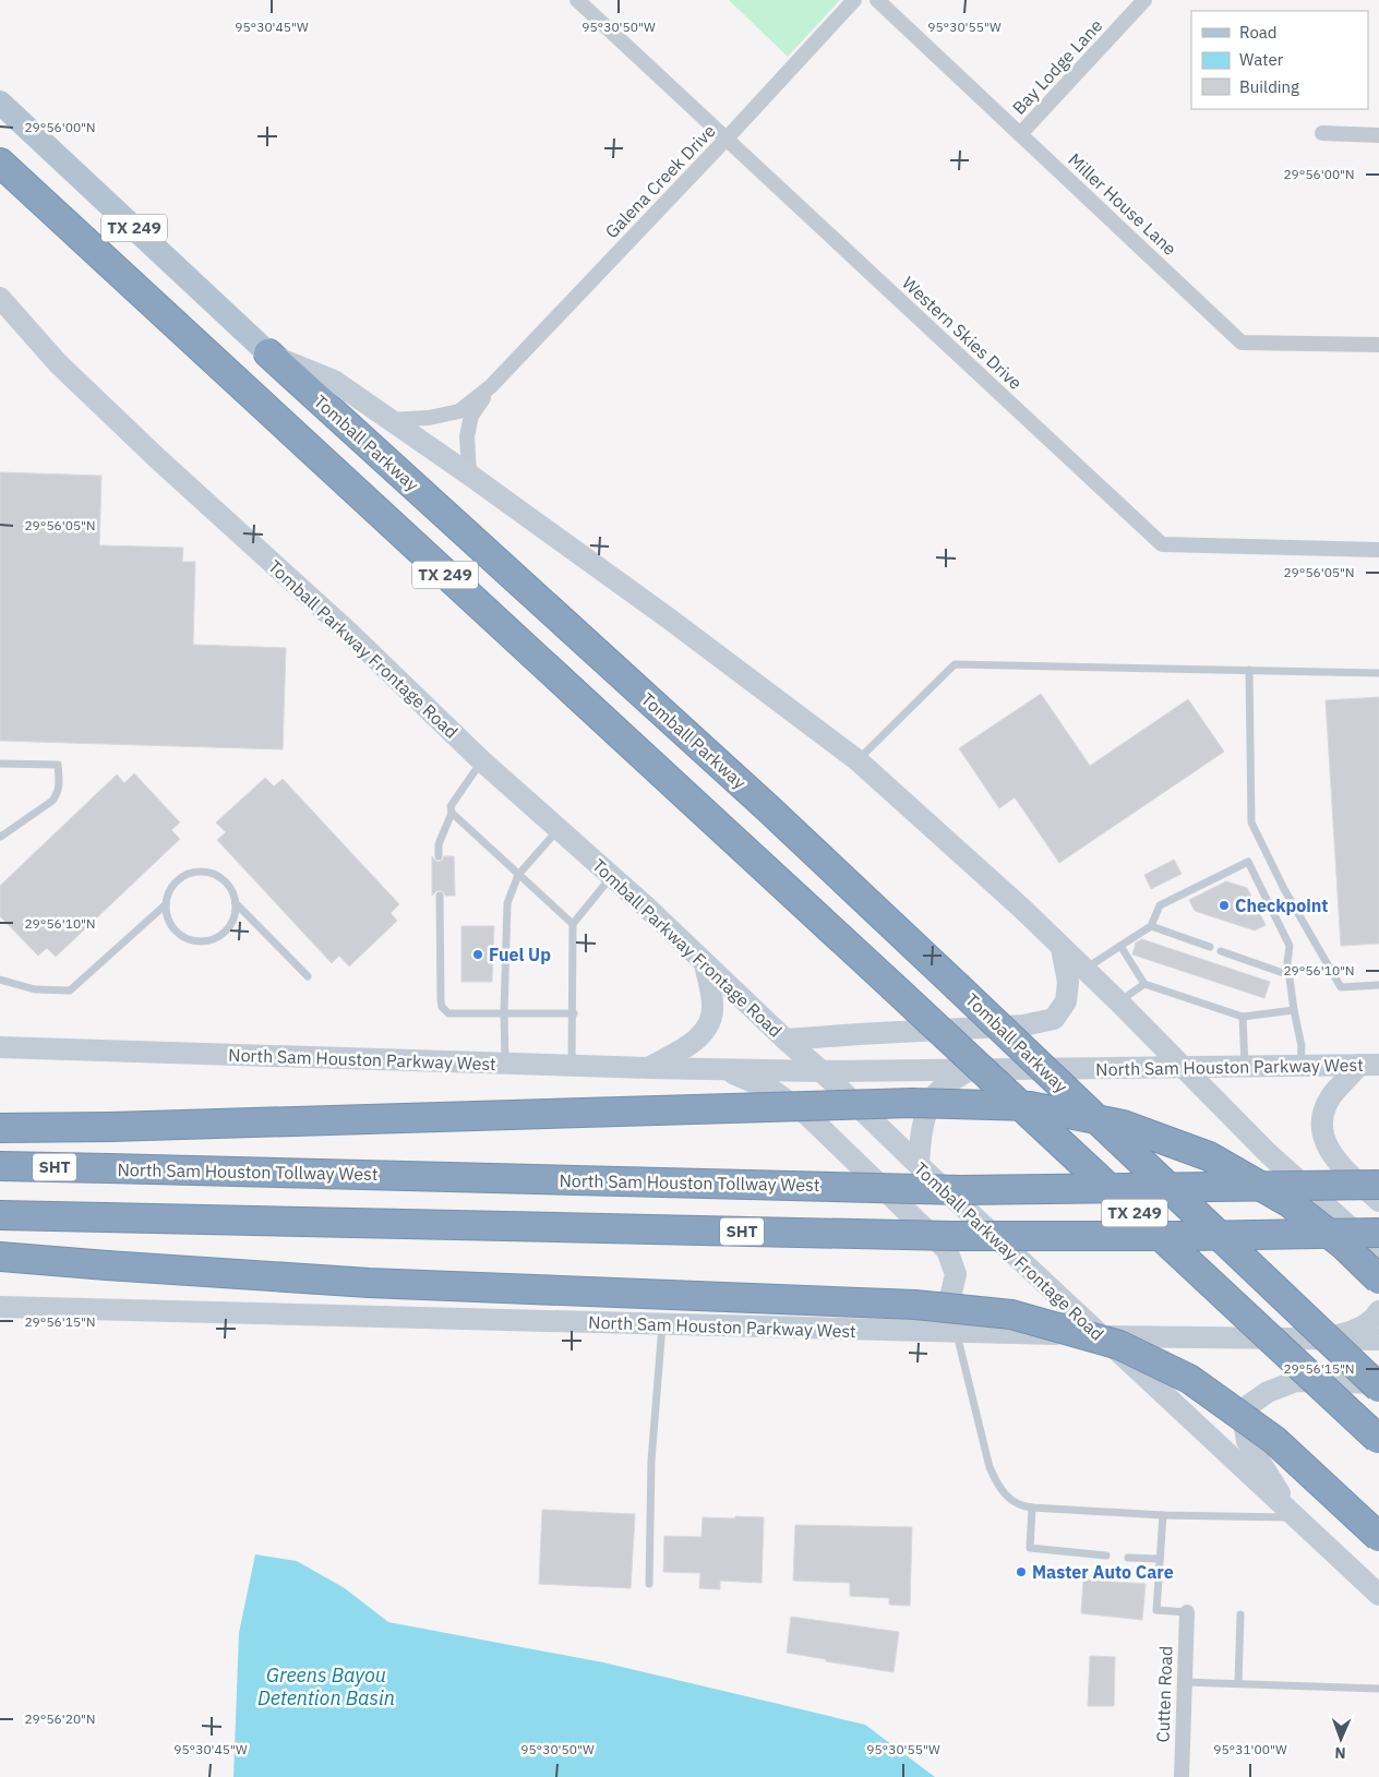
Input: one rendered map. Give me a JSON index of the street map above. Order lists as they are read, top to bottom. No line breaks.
{"streets":{"highway":["TX 249","Tomball Parkway","SHT","North Sam Houston Tollway West"],"main road":["Tomball Parkway Frontage Road","North Sam Houston Parkway West"],"street":["Bay Lodge Lane","Galena Creek Drive","Miller House Lane","Western Skies Drive","Cutten Road"]},"crossings":[["Bay Lodge Lane","Miller House Lane"],["Galena Creek Drive","Western Skies Drive"],["Tomball Parkway Frontage Road","North Sam Houston Parkway West"]],"water":["Greens Bayou Detention Basin"],"places":["Checkpoint","Fuel Up","Master Auto Care"],"legend":["Road","Water","Building"],"north":"bottom","coordinates":["95°30'45\"W","95°30'50\"W","95°30'55\"W","29°56'00\"N","29°56'05\"N","29°56'10\"N","29°56'15\"N","29°56'20\"N","95°31'00\"W"]}
